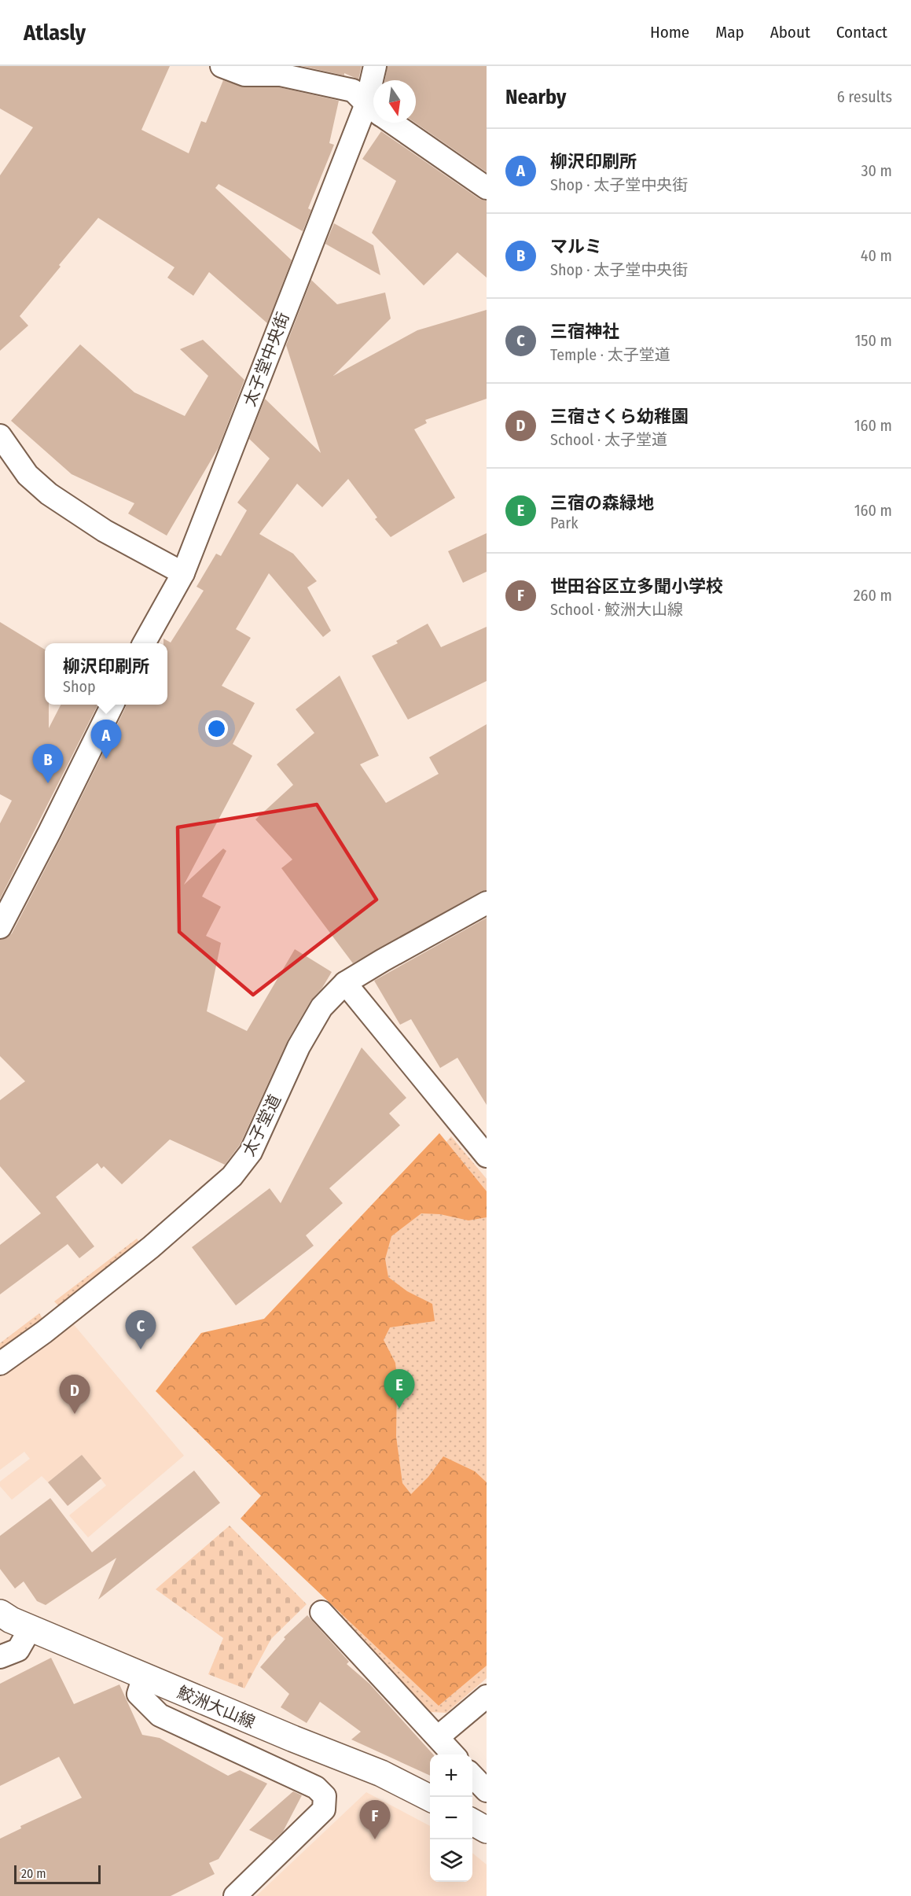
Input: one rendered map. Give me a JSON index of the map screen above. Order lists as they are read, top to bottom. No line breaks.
{"streets":{"main road":["鮫洲大山線"],"street":["太子堂中央街","太子堂道"]},"scale_bar":"20 m","north":"bottom","page":{"header":"Atlasly","nav":["Home","Map","About","Contact"],"heading":["Nearby","6 results"],"list":[{"mark":"A","name":"柳沢印刷所","note":"Shop · 太子堂中央街","value":"30 m"},{"mark":"B","name":"マルミ","note":"Shop · 太子堂中央街","value":"40 m"},{"mark":"C","name":"三宿神社","note":"Temple · 太子堂道","value":"150 m"},{"mark":"D","name":"三宿さくら幼稚園","note":"School · 太子堂道","value":"160 m"},{"mark":"E","name":"三宿の森緑地","note":"Park","value":"160 m"},{"mark":"F","name":"世田谷区立多聞小学校","note":"School · 鮫洲大山線","value":"260 m"}],"popup":["柳沢印刷所","Shop"],"pins":["A","B","C","E","D","F"],"map_buttons":["+","−"],"scale":"20 m"}}
